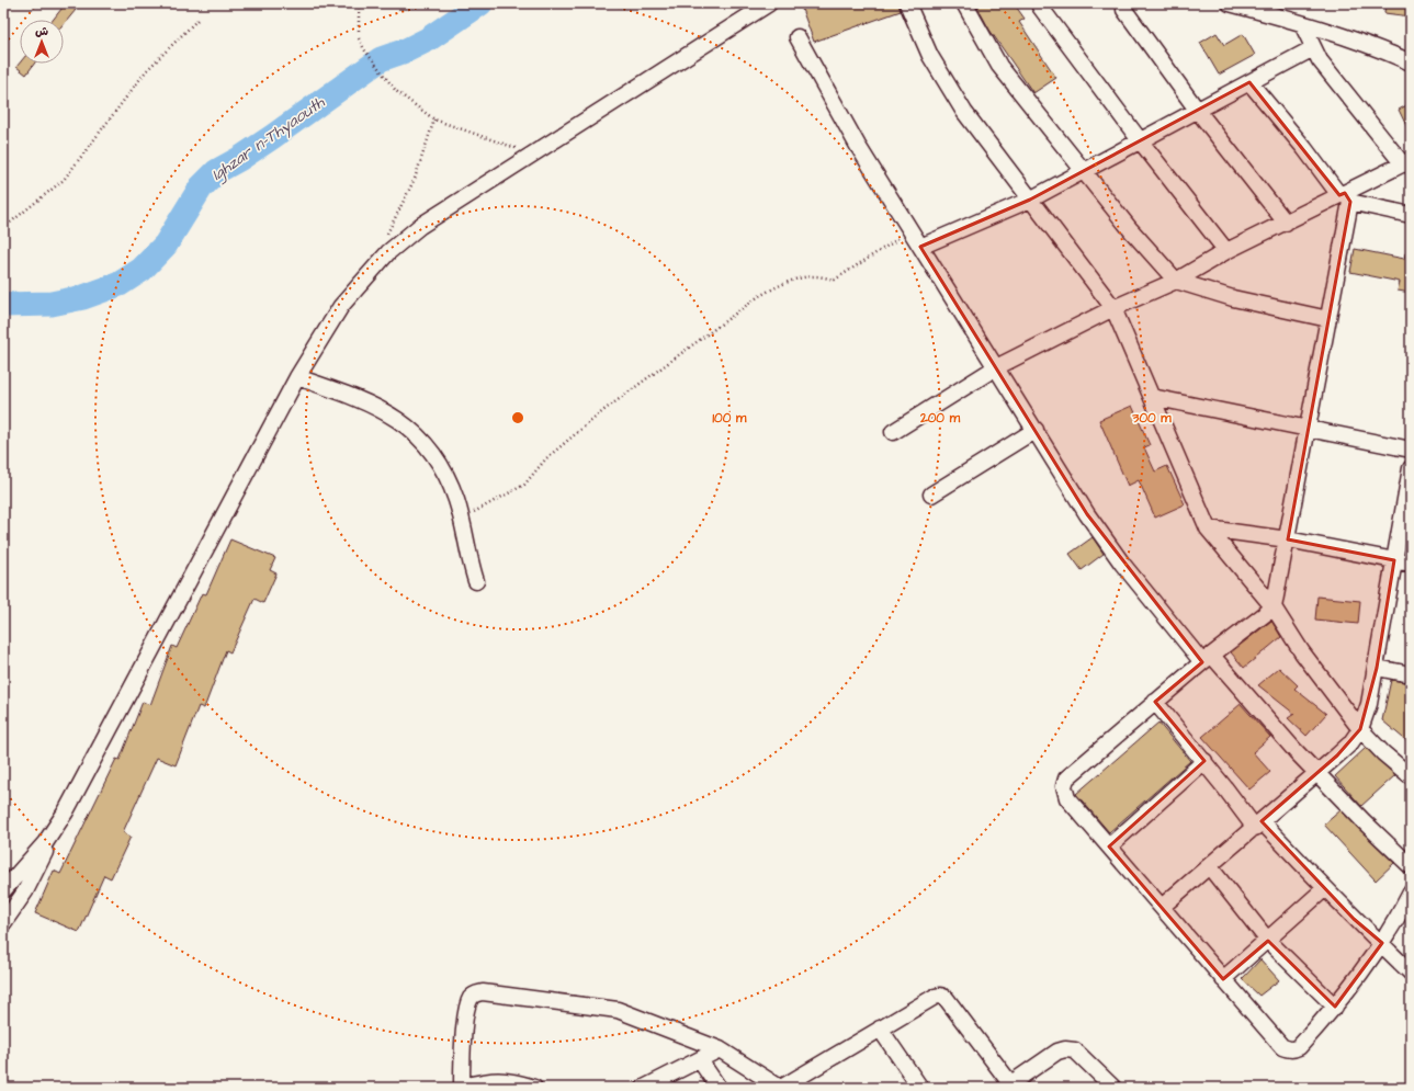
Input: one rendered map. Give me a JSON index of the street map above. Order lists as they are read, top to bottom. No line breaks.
{"water":["Ighzar n-Thyaouth"],"north":"top","rings":["100 m","200 m","300 m"]}
